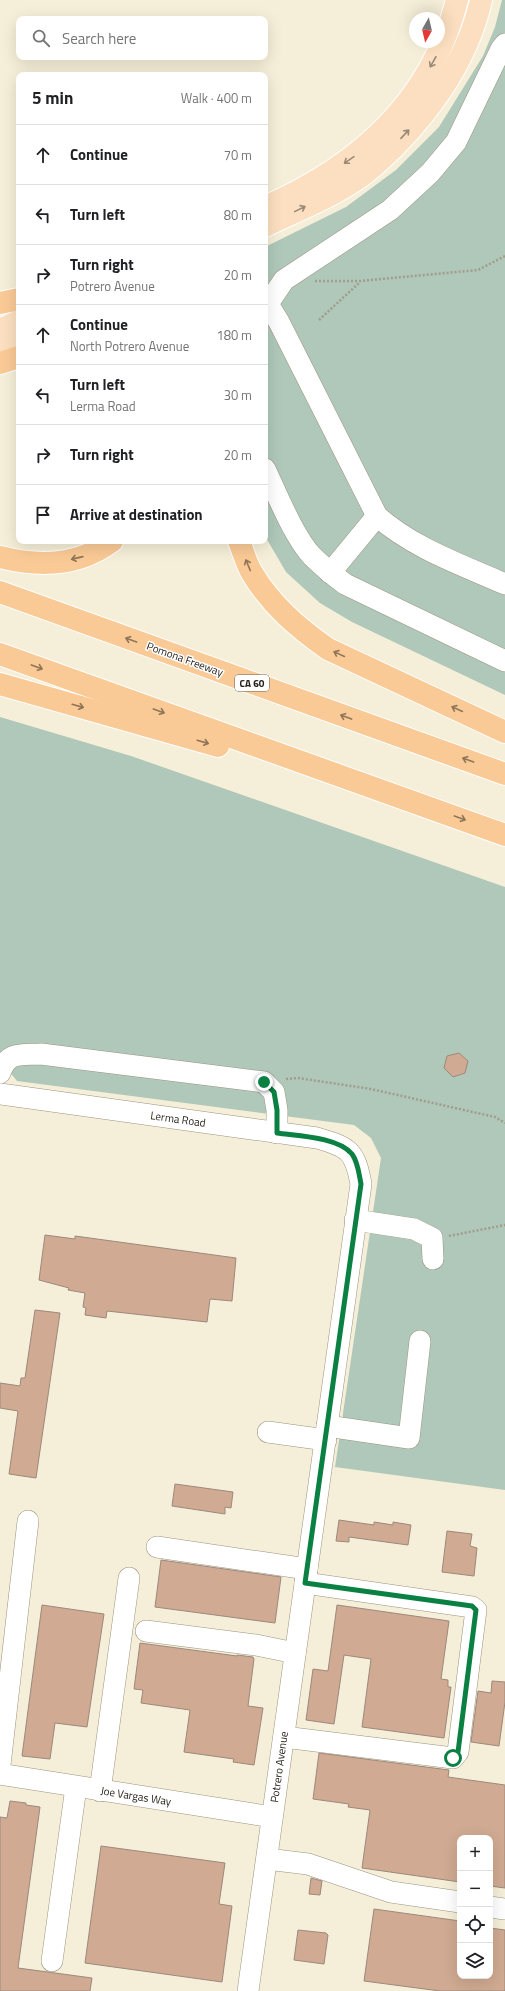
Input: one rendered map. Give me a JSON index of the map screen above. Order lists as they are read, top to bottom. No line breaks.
{"streets":{"highway":["Pomona Freeway","CA 60"],"street":["Lerma Road","Potrero Avenue","Joe Vargas Way"]},"crossings":[["Lerma Road","Potrero Avenue"],["Potrero Avenue","Joe Vargas Way"]],"north":"bottom","page":{"search":"Search here","heading":["5 min","Walk · 400 m"],"list":[["Continue","70 m"],["Turn left","80 m"],["Turn right","Potrero Avenue","20 m"],["Continue","North Potrero Avenue","180 m"],["Turn left","Lerma Road","30 m"],["Turn right","20 m"],"Arrive at destination"],"map_buttons":["+","−"]}}
